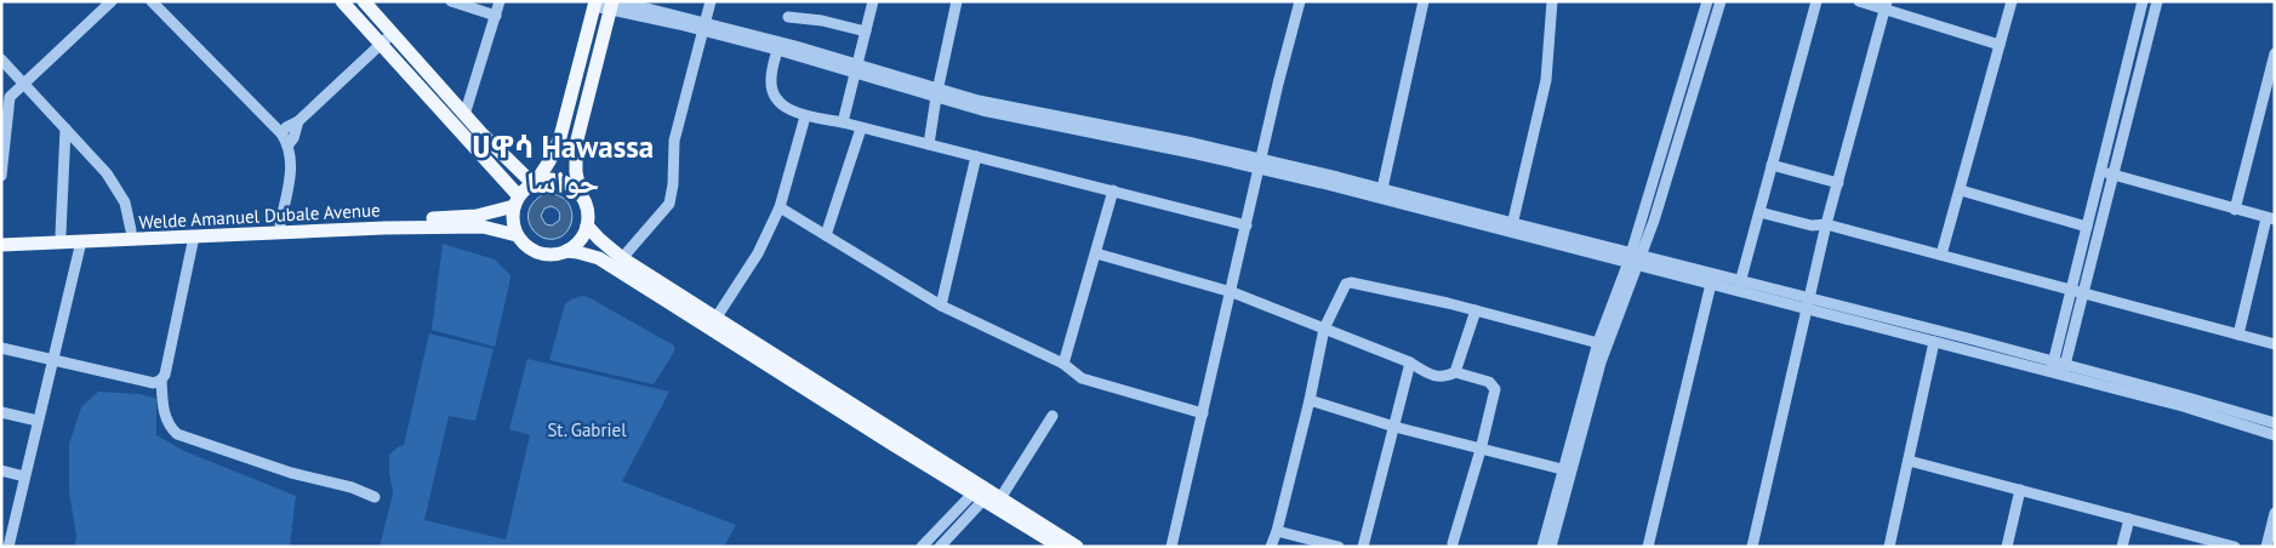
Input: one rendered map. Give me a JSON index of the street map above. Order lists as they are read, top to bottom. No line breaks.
{"streets":{"main road":["Welde Amanuel Dubale Avenue"]},"districts":["ሀዋሳ Hawassa حواسا"],"parks":["St. Gabriel"]}
